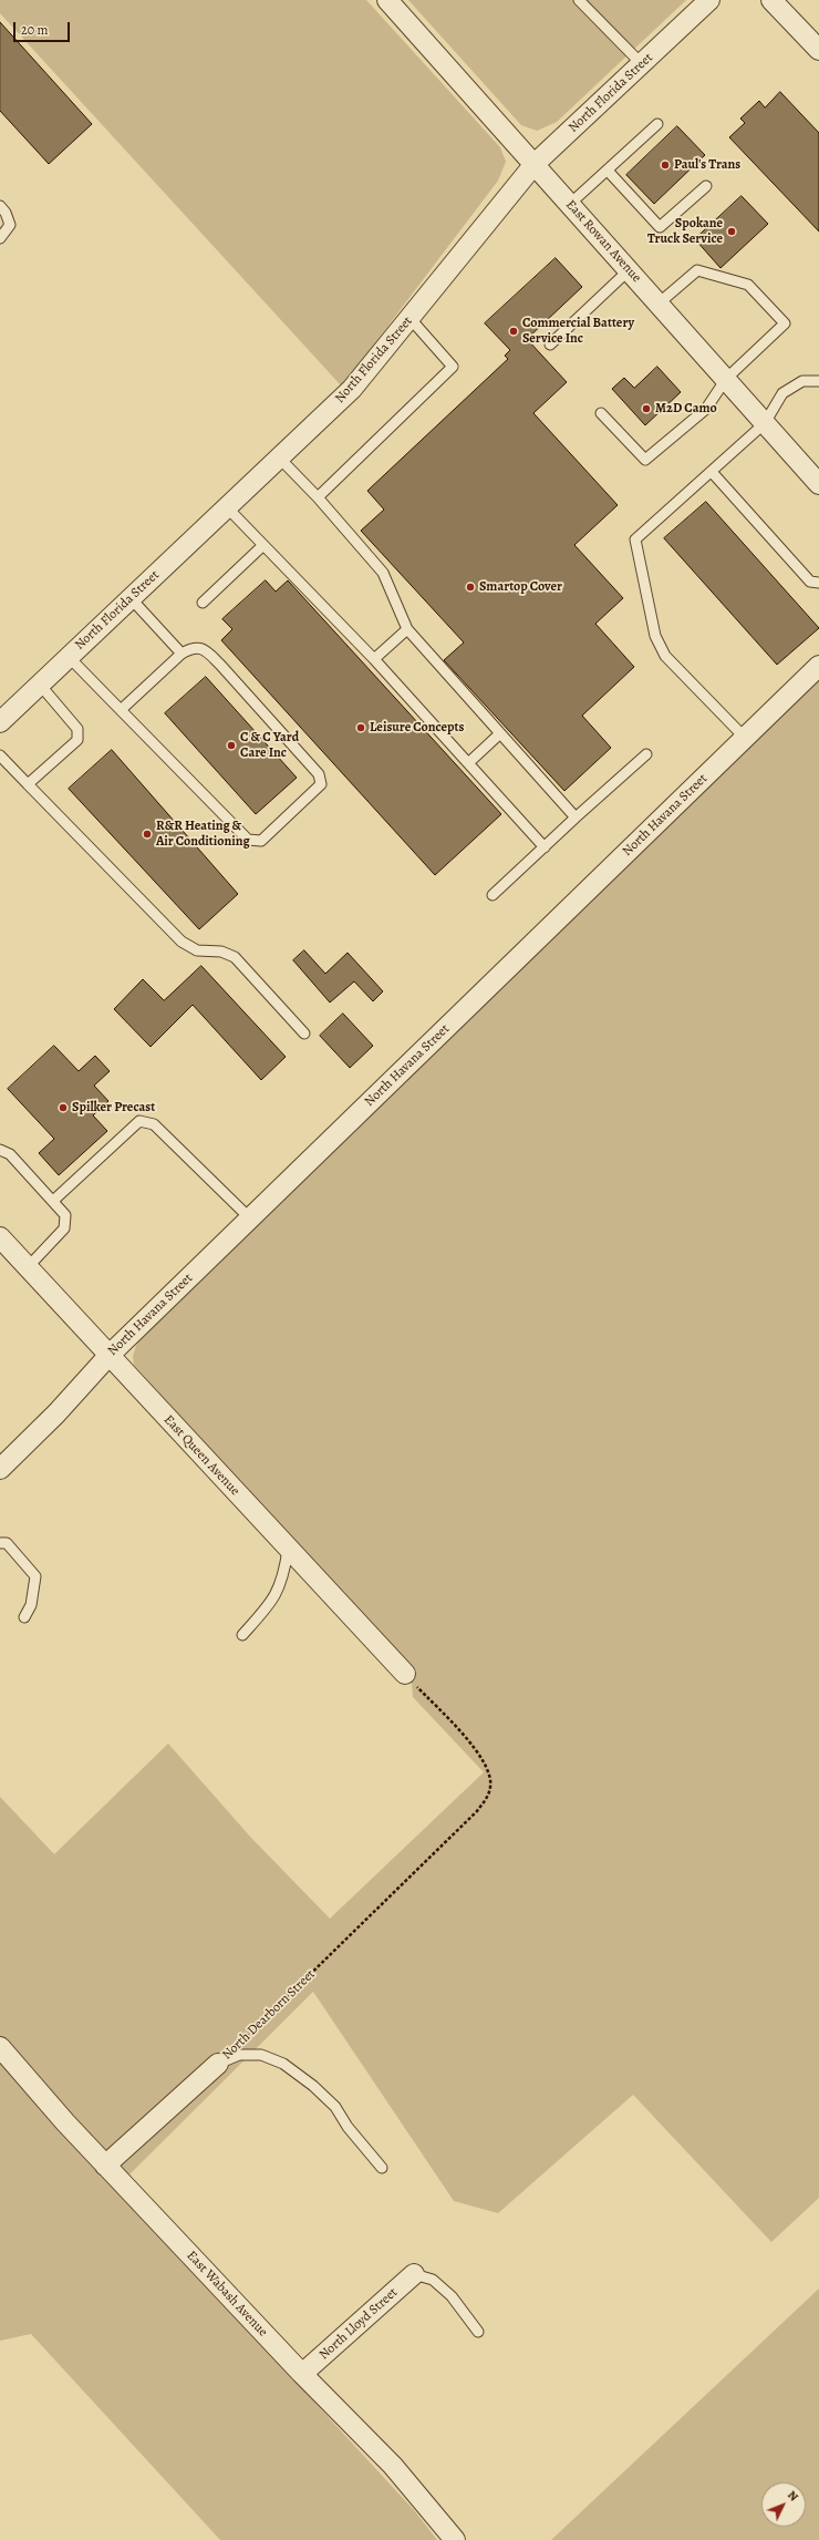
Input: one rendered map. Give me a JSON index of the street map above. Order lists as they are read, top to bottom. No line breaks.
{"streets":{"street":["North Florida Street","East Rowan Avenue","North Havana Street","East Queen Avenue","North Dearborn Street","East Wabash Avenue","North Lloyd Street"]},"crossings":[["North Florida Street","East Rowan Avenue"],["North Havana Street","East Queen Avenue"],["East Queen Avenue","North Dearborn Street"],["North Dearborn Street","East Wabash Avenue"],["East Wabash Avenue","North Lloyd Street"]],"places":["Paul's Trans","Spokane Truck Service","Commercial Battery Service Inc","M2D Camo","Smartop Cover","Leisure Concepts","C & C Yard Care Inc","R&R Heating & Air Conditioning","Spilker Precast"],"scale_bar":"20 m","north":"top right"}
